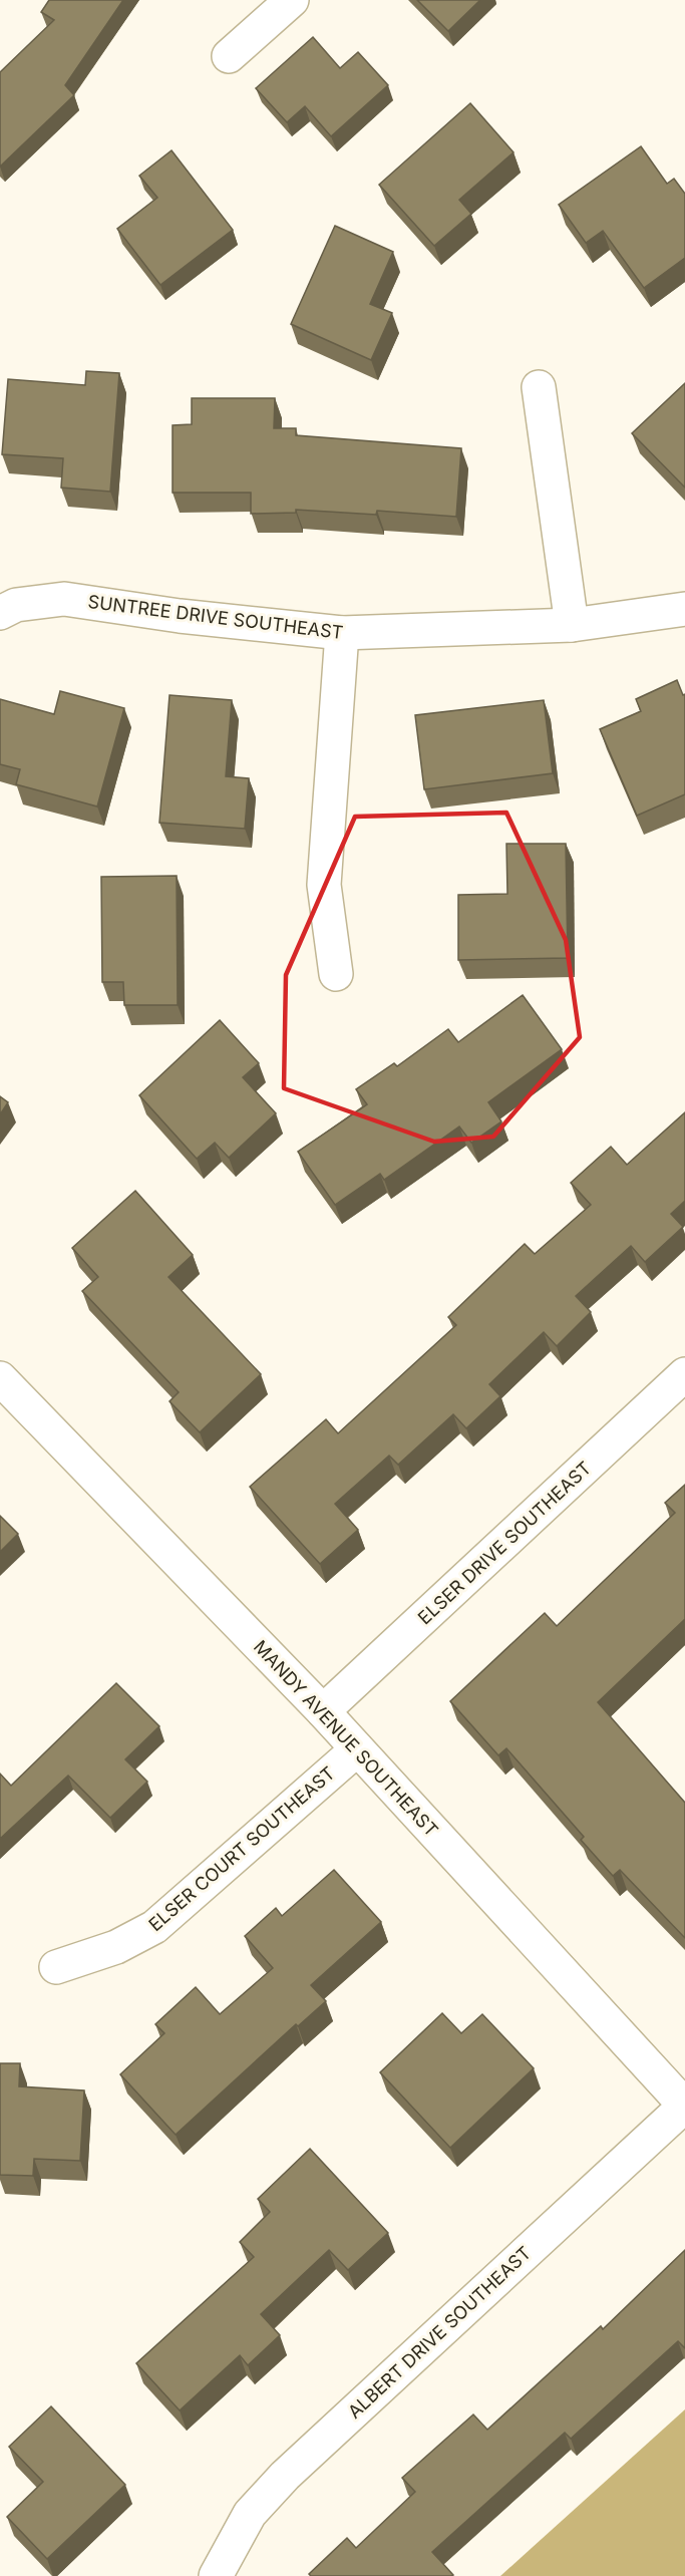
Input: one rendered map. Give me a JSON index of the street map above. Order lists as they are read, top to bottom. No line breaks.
{"streets":{"street":["SUNTREE DRIVE SOUTHEAST","ELSER DRIVE SOUTHEAST","MANDY AVENUE SOUTHEAST","ELSER COURT SOUTHEAST","ALBERT DRIVE SOUTHEAST"]},"crossings":[["ELSER DRIVE SOUTHEAST","MANDY AVENUE SOUTHEAST"],["MANDY AVENUE SOUTHEAST","ELSER COURT SOUTHEAST"],["MANDY AVENUE SOUTHEAST","ALBERT DRIVE SOUTHEAST"]]}
